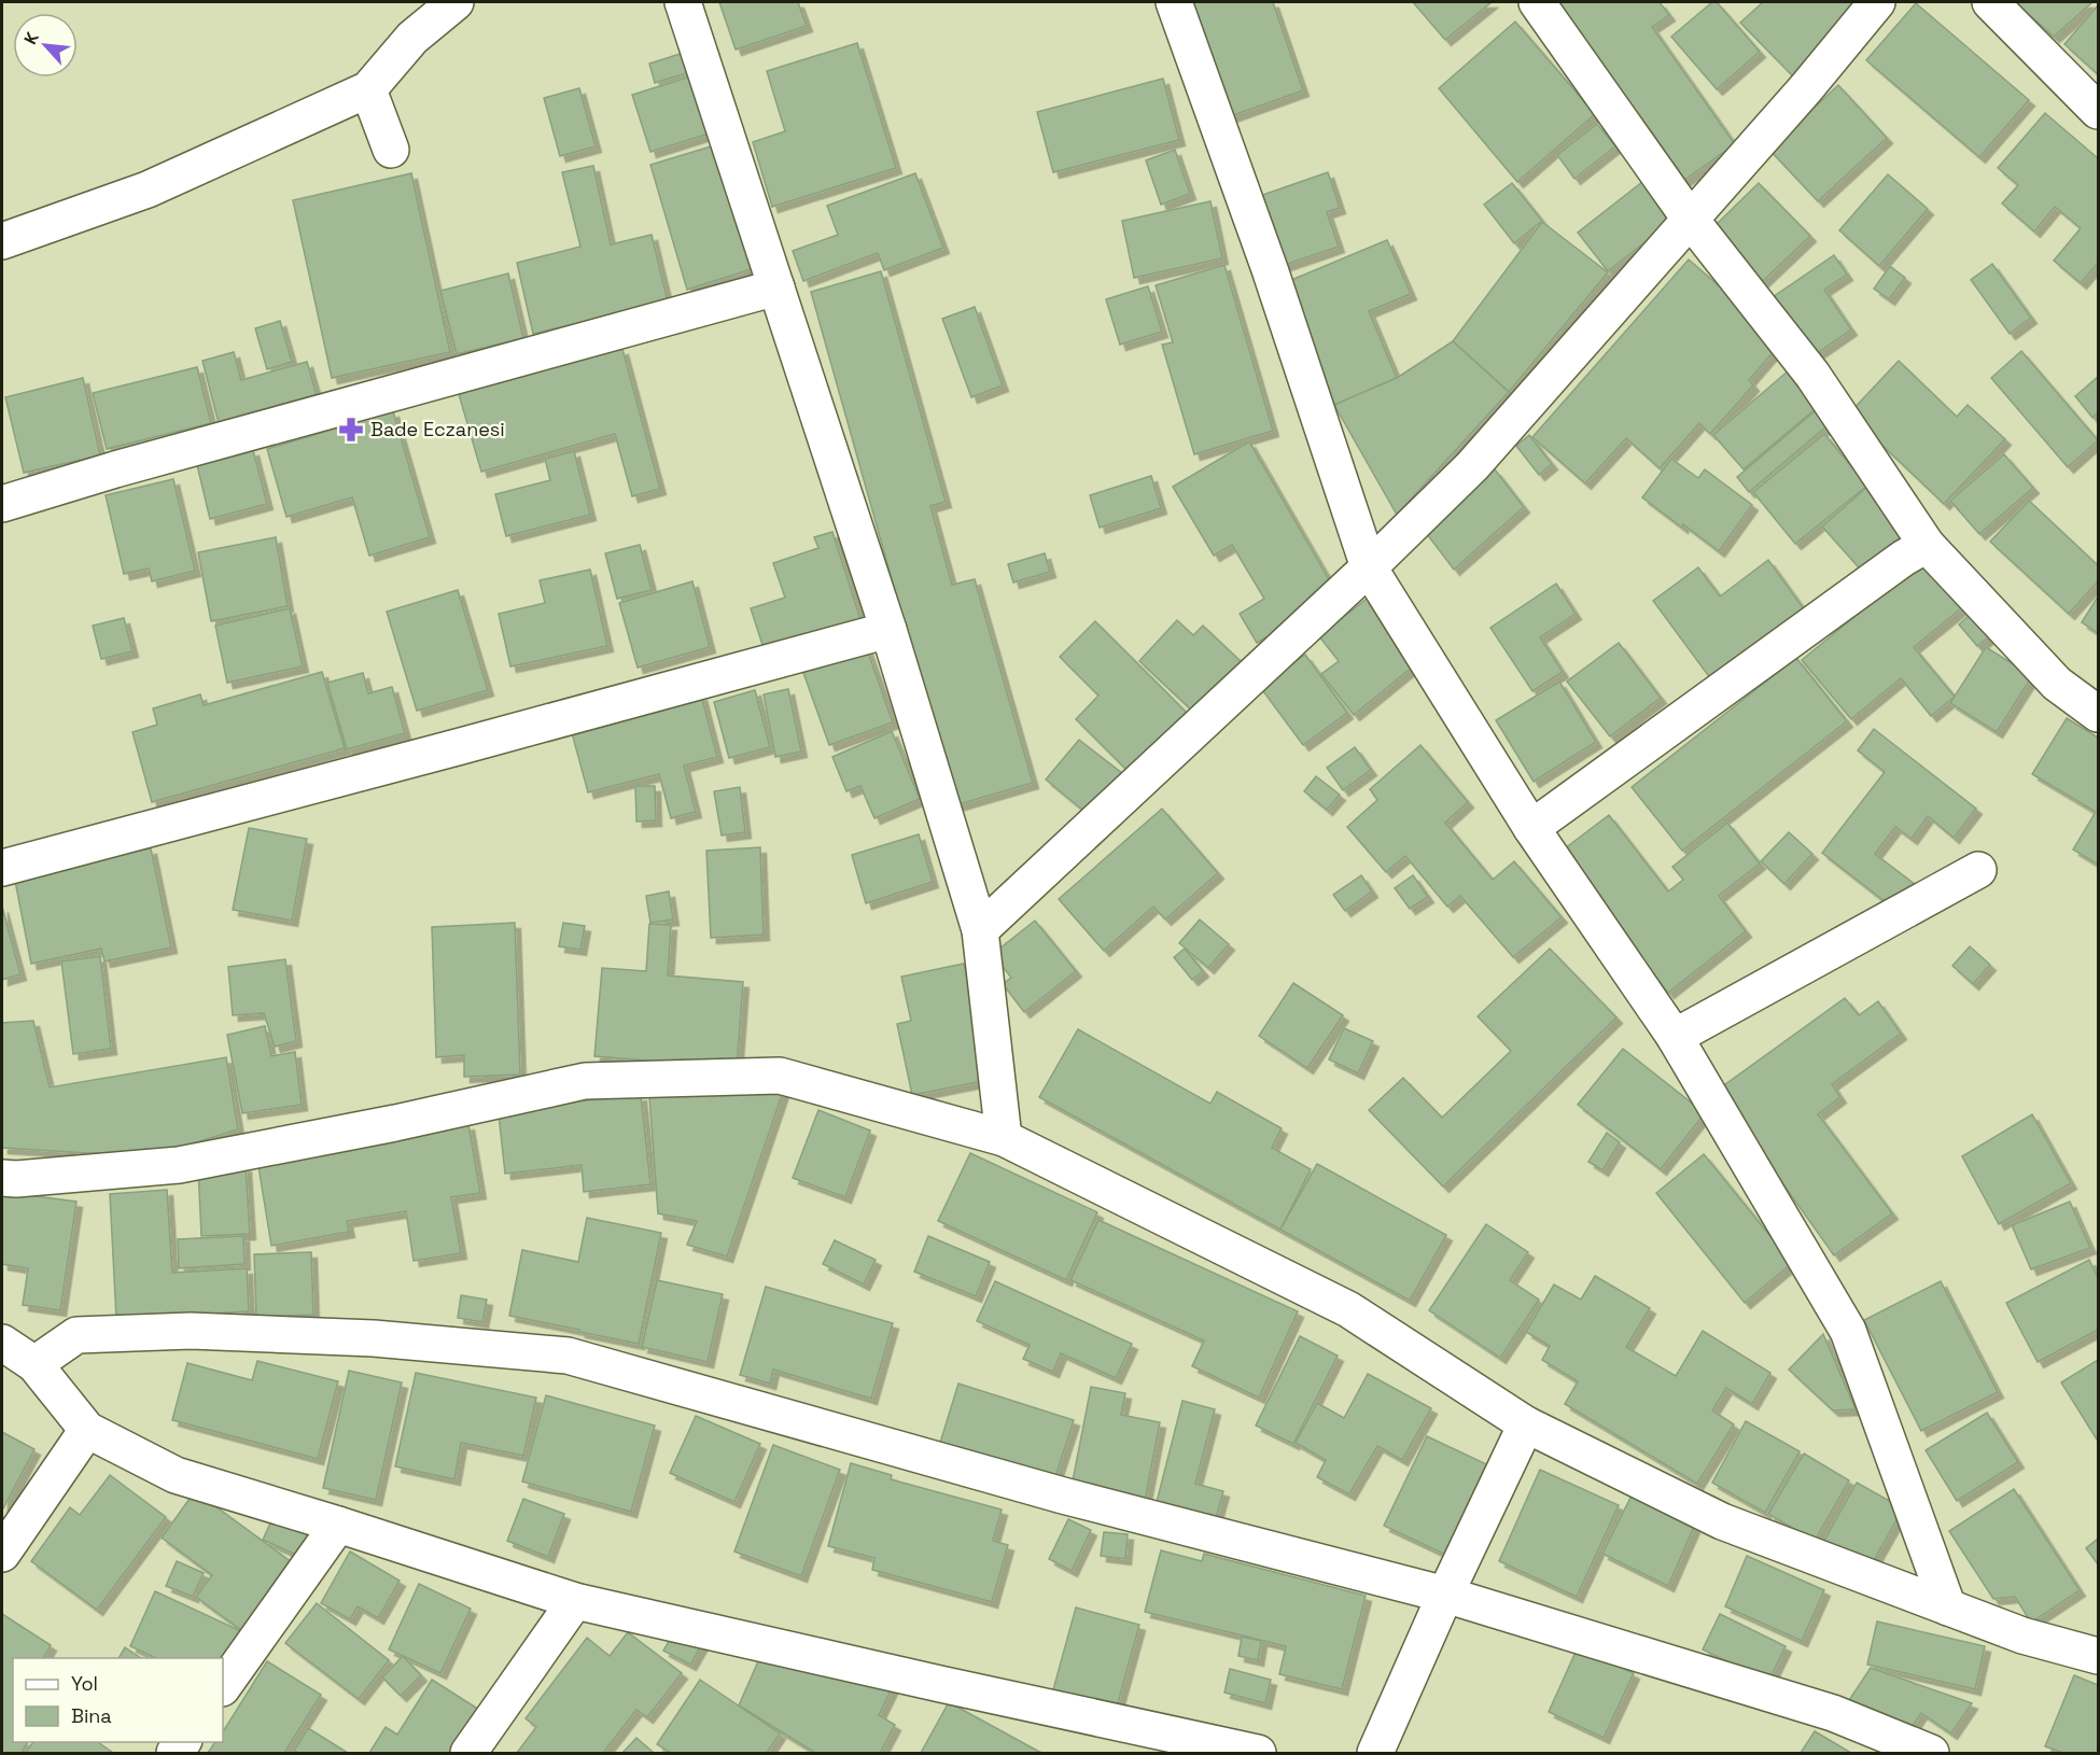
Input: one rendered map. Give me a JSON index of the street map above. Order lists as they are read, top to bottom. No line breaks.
{"places":{"pharmacy":["Bade Eczanesi"]},"legend":["Yol","Bina"],"north":"top left"}
